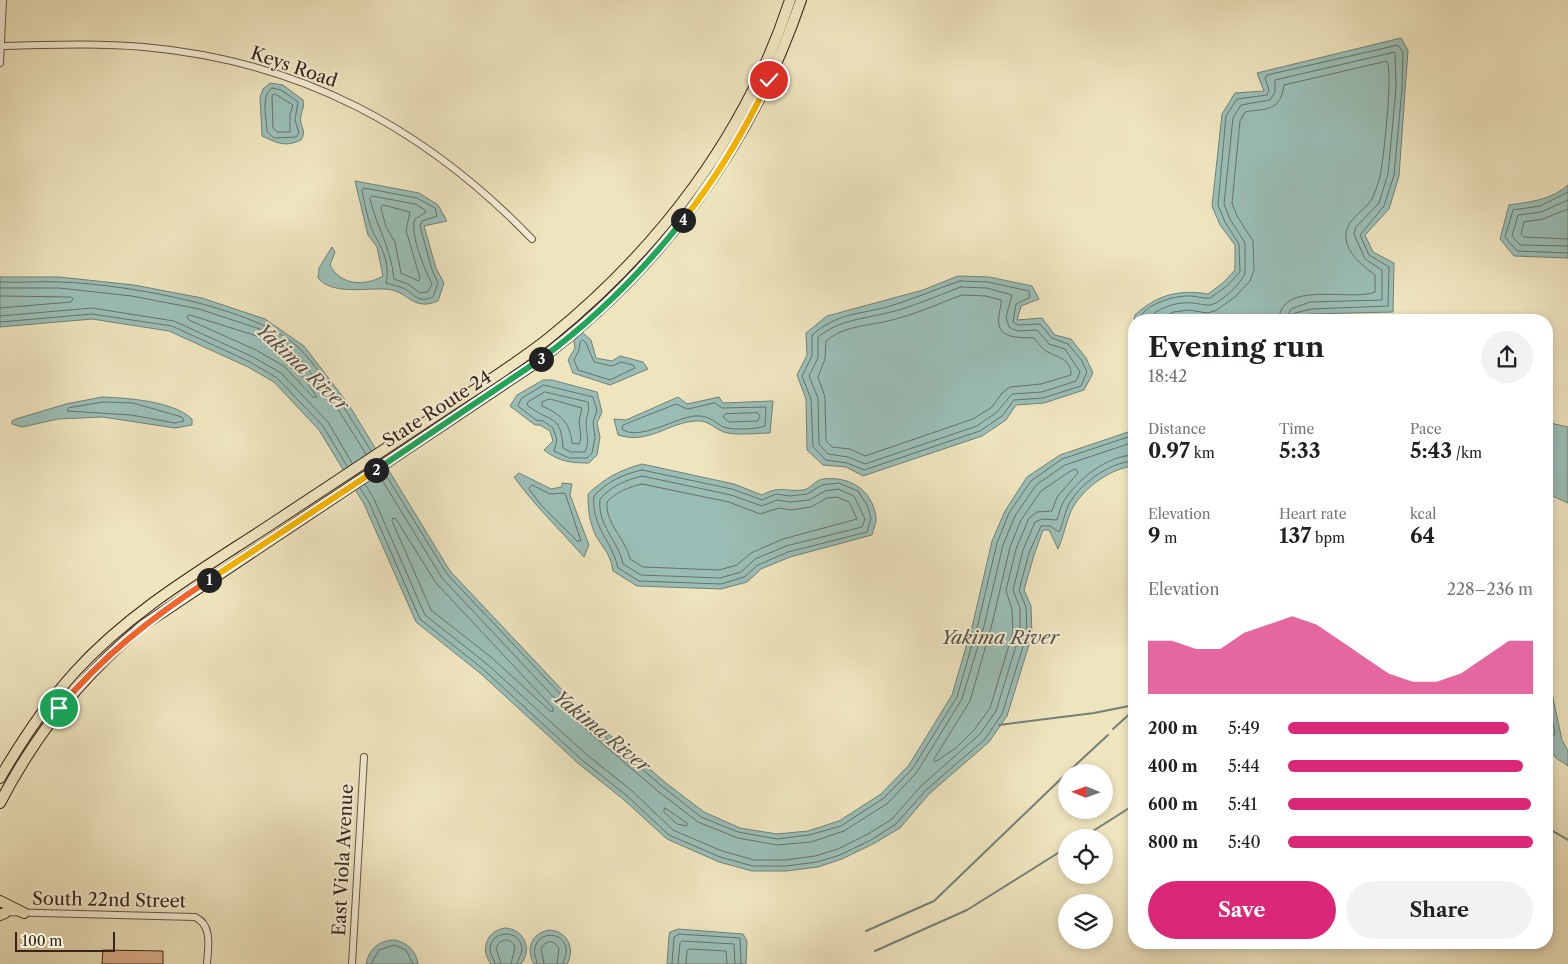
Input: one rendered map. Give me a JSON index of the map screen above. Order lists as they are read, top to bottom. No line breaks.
{"streets":{"main road":["State Route 24"],"street":["Keys Road","East Viola Avenue","South 22nd Street"]},"water":["Yakima River"],"scale_bar":"100 m","north":"left","page":{"pins":["4","3","2","1"],"heading":["Evening run","18:42"],"stats":[["Distance","0.97 km"],["Time","5:33"],["Pace","5:43 /km"],["Elevation","9 m"],["Heart rate","137 bpm"],["kcal","64"]],"chart":["Elevation","228–236 m"],"list":[{"name":"200 m","note":"5:49"},{"name":"400 m","note":"5:44"},{"name":"600 m","note":"5:41"},{"name":"800 m","note":"5:40"}],"buttons":["Save","Share"],"scale":"100 m"}}
